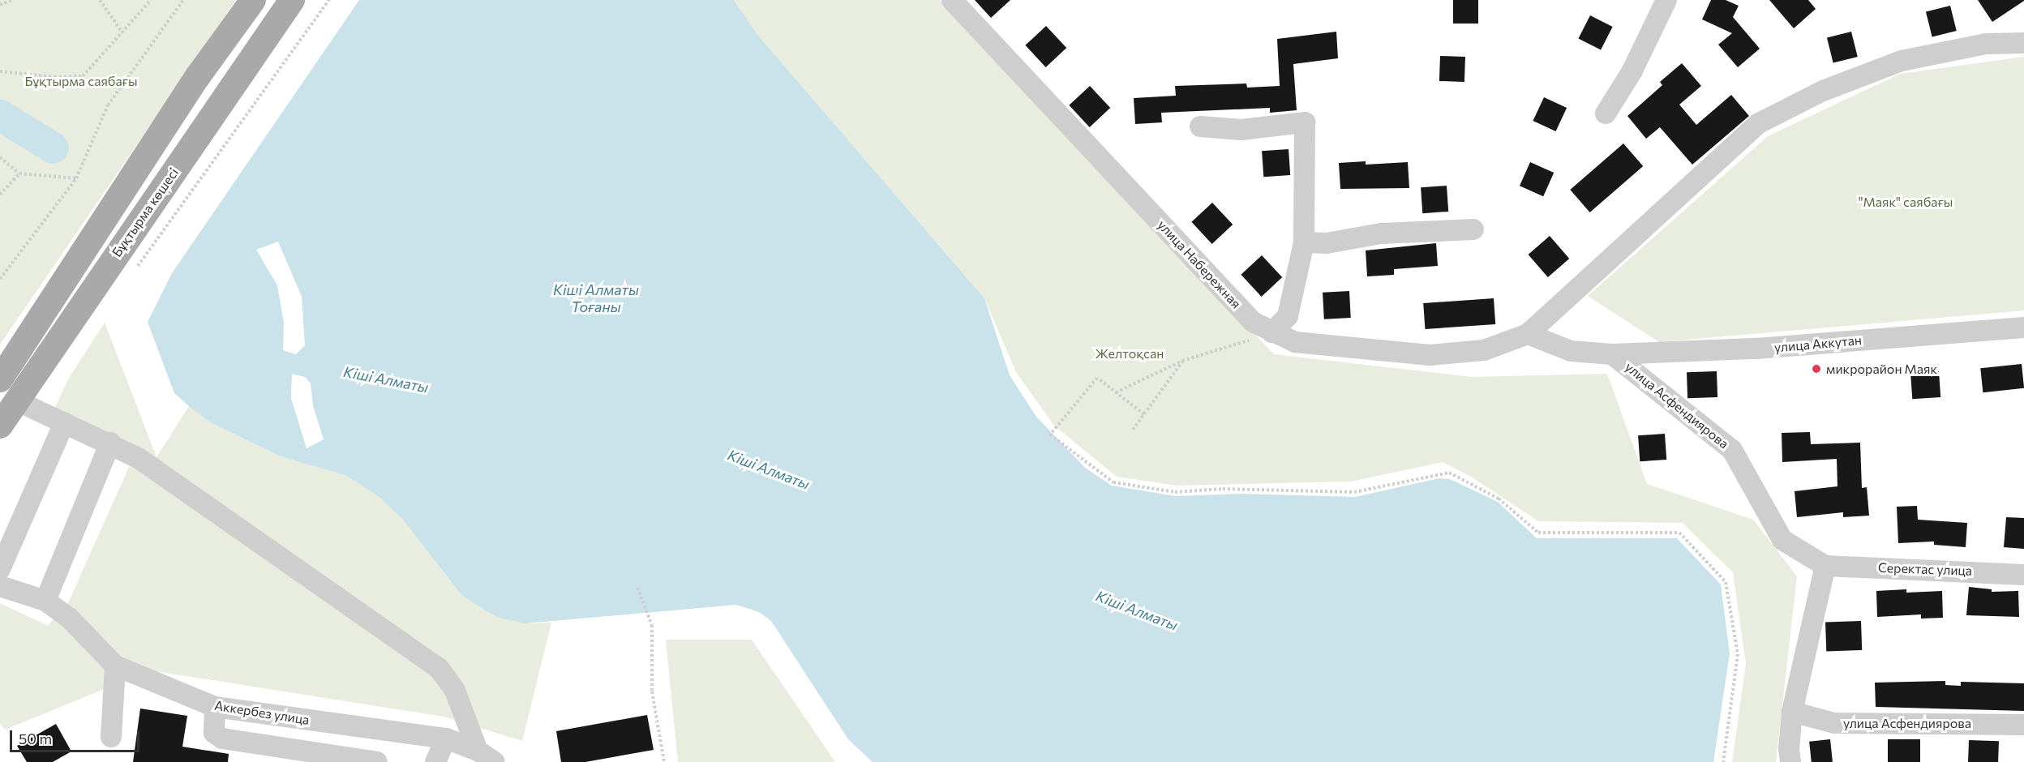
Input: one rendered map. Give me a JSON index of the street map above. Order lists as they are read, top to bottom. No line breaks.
{"streets":{"main road":["Бұқтырма көшесі"],"street":["улица Набережная","улица Аккутан","улица Асфендиярова","Серектас улица","Аккербез улица"]},"crossings":[["улица Набережная","улица Асфендиярова"],["улица Аккутан","улица Асфендиярова"],["улица Асфендиярова","Серектас улица"]],"water":["Кіші Алматы Тоғаны","Кіші Алматы"],"parks":["Бұқтырма саябағы","\"Маяк\" саябағы","Желтоқсан"],"places":["микрорайон Маяк"],"scale_bar":"50 m"}
